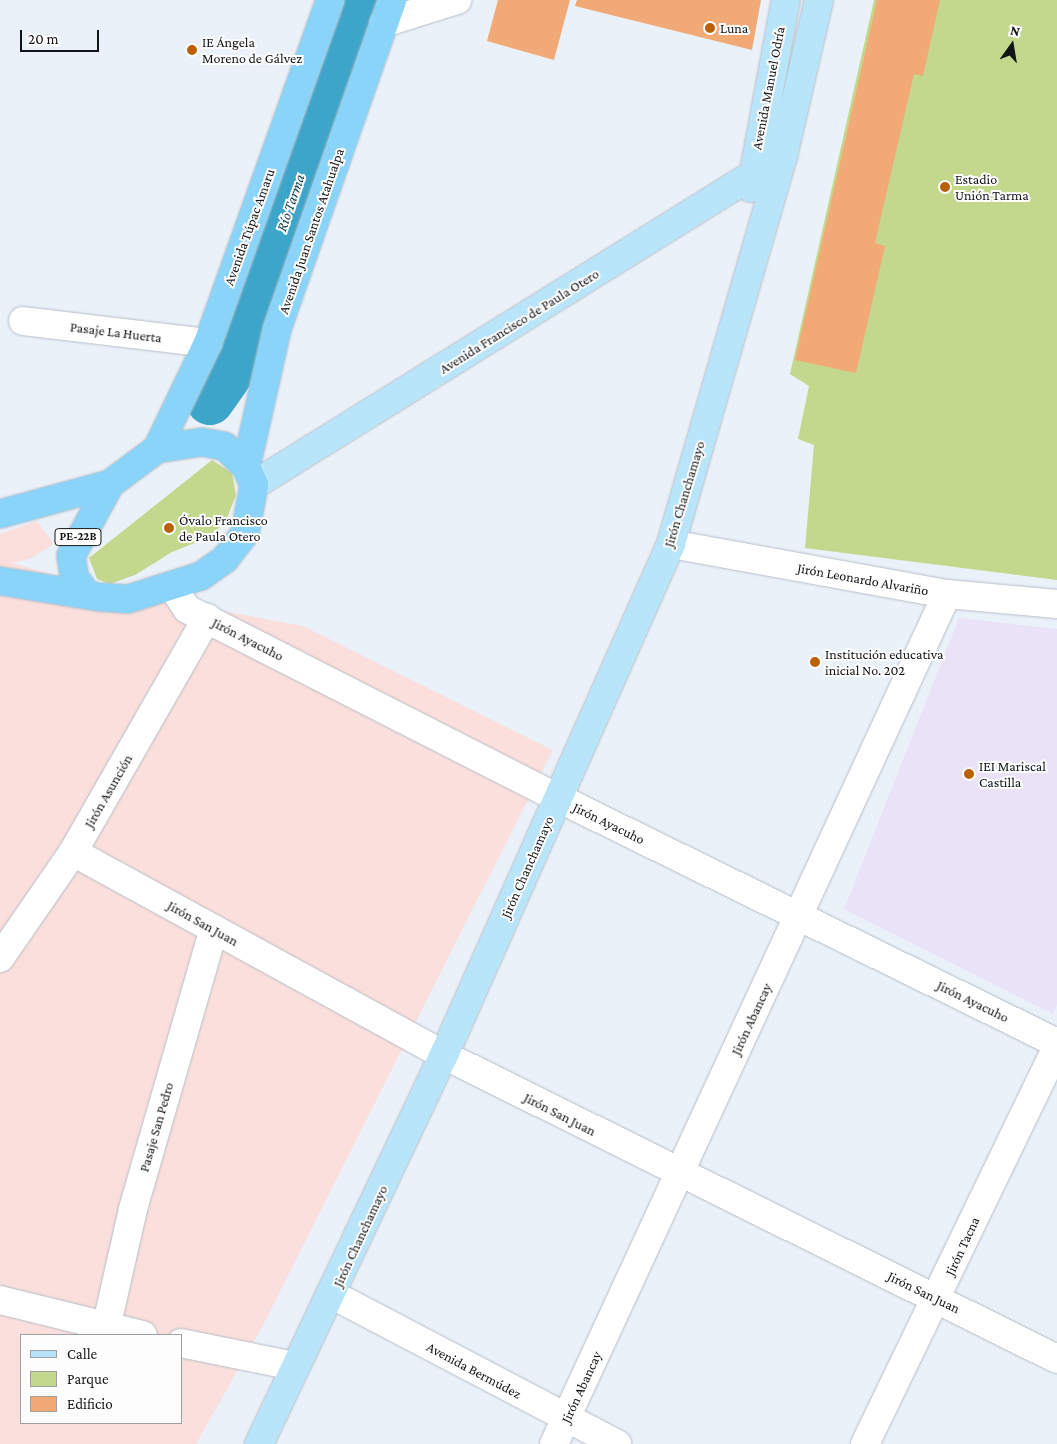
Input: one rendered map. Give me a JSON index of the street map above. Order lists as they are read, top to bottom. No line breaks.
{"streets":{"highway":["Avenida Túpac Amaru","Avenida Juan Santos Atahualpa","PE-22B"],"main road":["Avenida Manuel Odría","Avenida Francisco de Paula Otero","Jirón Chanchamayo"],"street":["Pasaje La Huerta","Jirón Leonardo Alvariño","Jirón Ayacuho","Jirón Asunción","Jirón San Juan","Jirón Abancay","Pasaje San Pedro","Jirón Tacna","Avenida Bermúdez"]},"crossings":[["Avenida Manuel Odría","Avenida Francisco de Paula Otero"],["Avenida Manuel Odría","Jirón Chanchamayo"],["Avenida Túpac Amaru","Avenida Juan Santos Atahualpa"],["Avenida Túpac Amaru","Avenida Francisco de Paula Otero"],["Avenida Túpac Amaru","Pasaje La Huerta"],["Avenida Túpac Amaru","PE-22B"],["Avenida Túpac Amaru","Jirón Ayacuho"],["Avenida Juan Santos Atahualpa","Avenida Francisco de Paula Otero"],["Avenida Juan Santos Atahualpa","PE-22B"],["Avenida Juan Santos Atahualpa","Jirón Ayacuho"],["Avenida Francisco de Paula Otero","Jirón Chanchamayo"],["Avenida Francisco de Paula Otero","PE-22B"],["Avenida Francisco de Paula Otero","Jirón Ayacuho"],["Jirón Chanchamayo","Jirón Leonardo Alvariño"],["Jirón Chanchamayo","Jirón Ayacuho"],["Jirón Chanchamayo","Jirón San Juan"],["Jirón Chanchamayo","Avenida Bermúdez"],["PE-22B","Jirón Ayacuho"],["Jirón Leonardo Alvariño","Jirón Abancay"],["Jirón Ayacuho","Jirón Asunción"],["Jirón Ayacuho","Jirón Abancay"],["Jirón Ayacuho","Jirón Tacna"],["Jirón Asunción","Jirón San Juan"],["Jirón San Juan","Jirón Abancay"],["Jirón San Juan","Pasaje San Pedro"],["Jirón San Juan","Jirón Tacna"],["Jirón Abancay","Avenida Bermúdez"]],"water":["Río Tarma"],"places":["Luna","IE Ángela Moreno de Gálvez","Estadio Unión Tarma","Óvalo Francisco de Paula Otero","Institución educativa inicial No. 202","IEI Mariscal Castilla"],"legend":["Calle","Parque","Edificio"],"scale_bar":"20 m","north":"top"}
